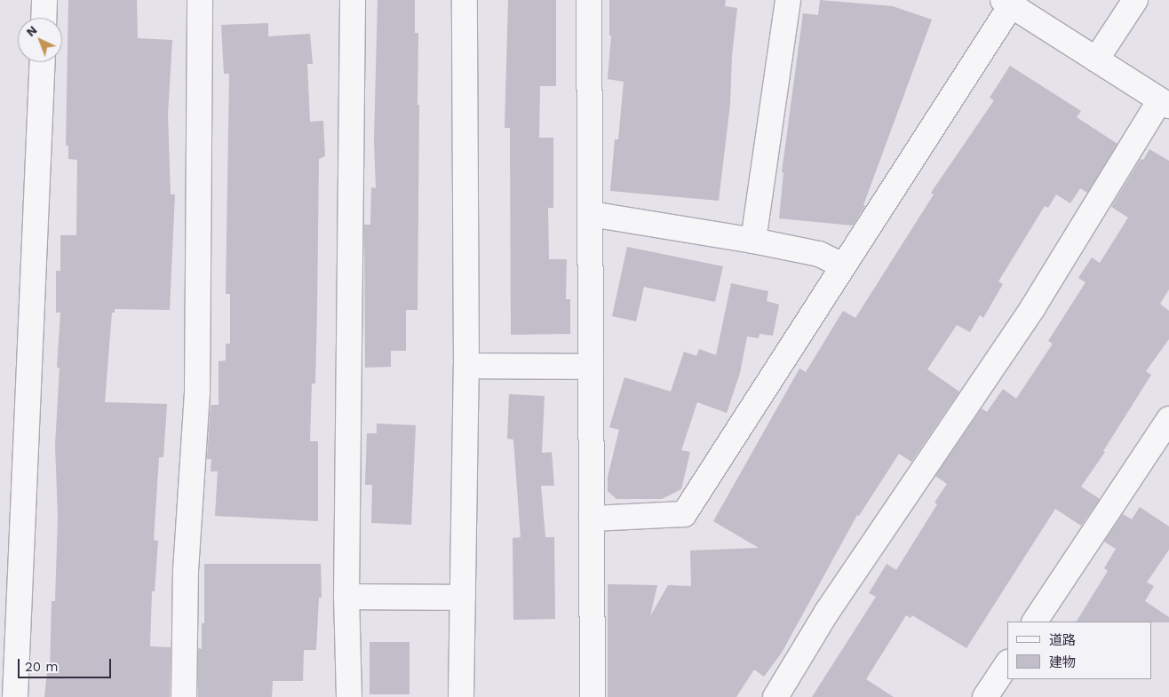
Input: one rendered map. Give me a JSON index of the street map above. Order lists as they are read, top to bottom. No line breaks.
{"legend":["道路","建物"],"scale_bar":"20 m","north":"top left"}
